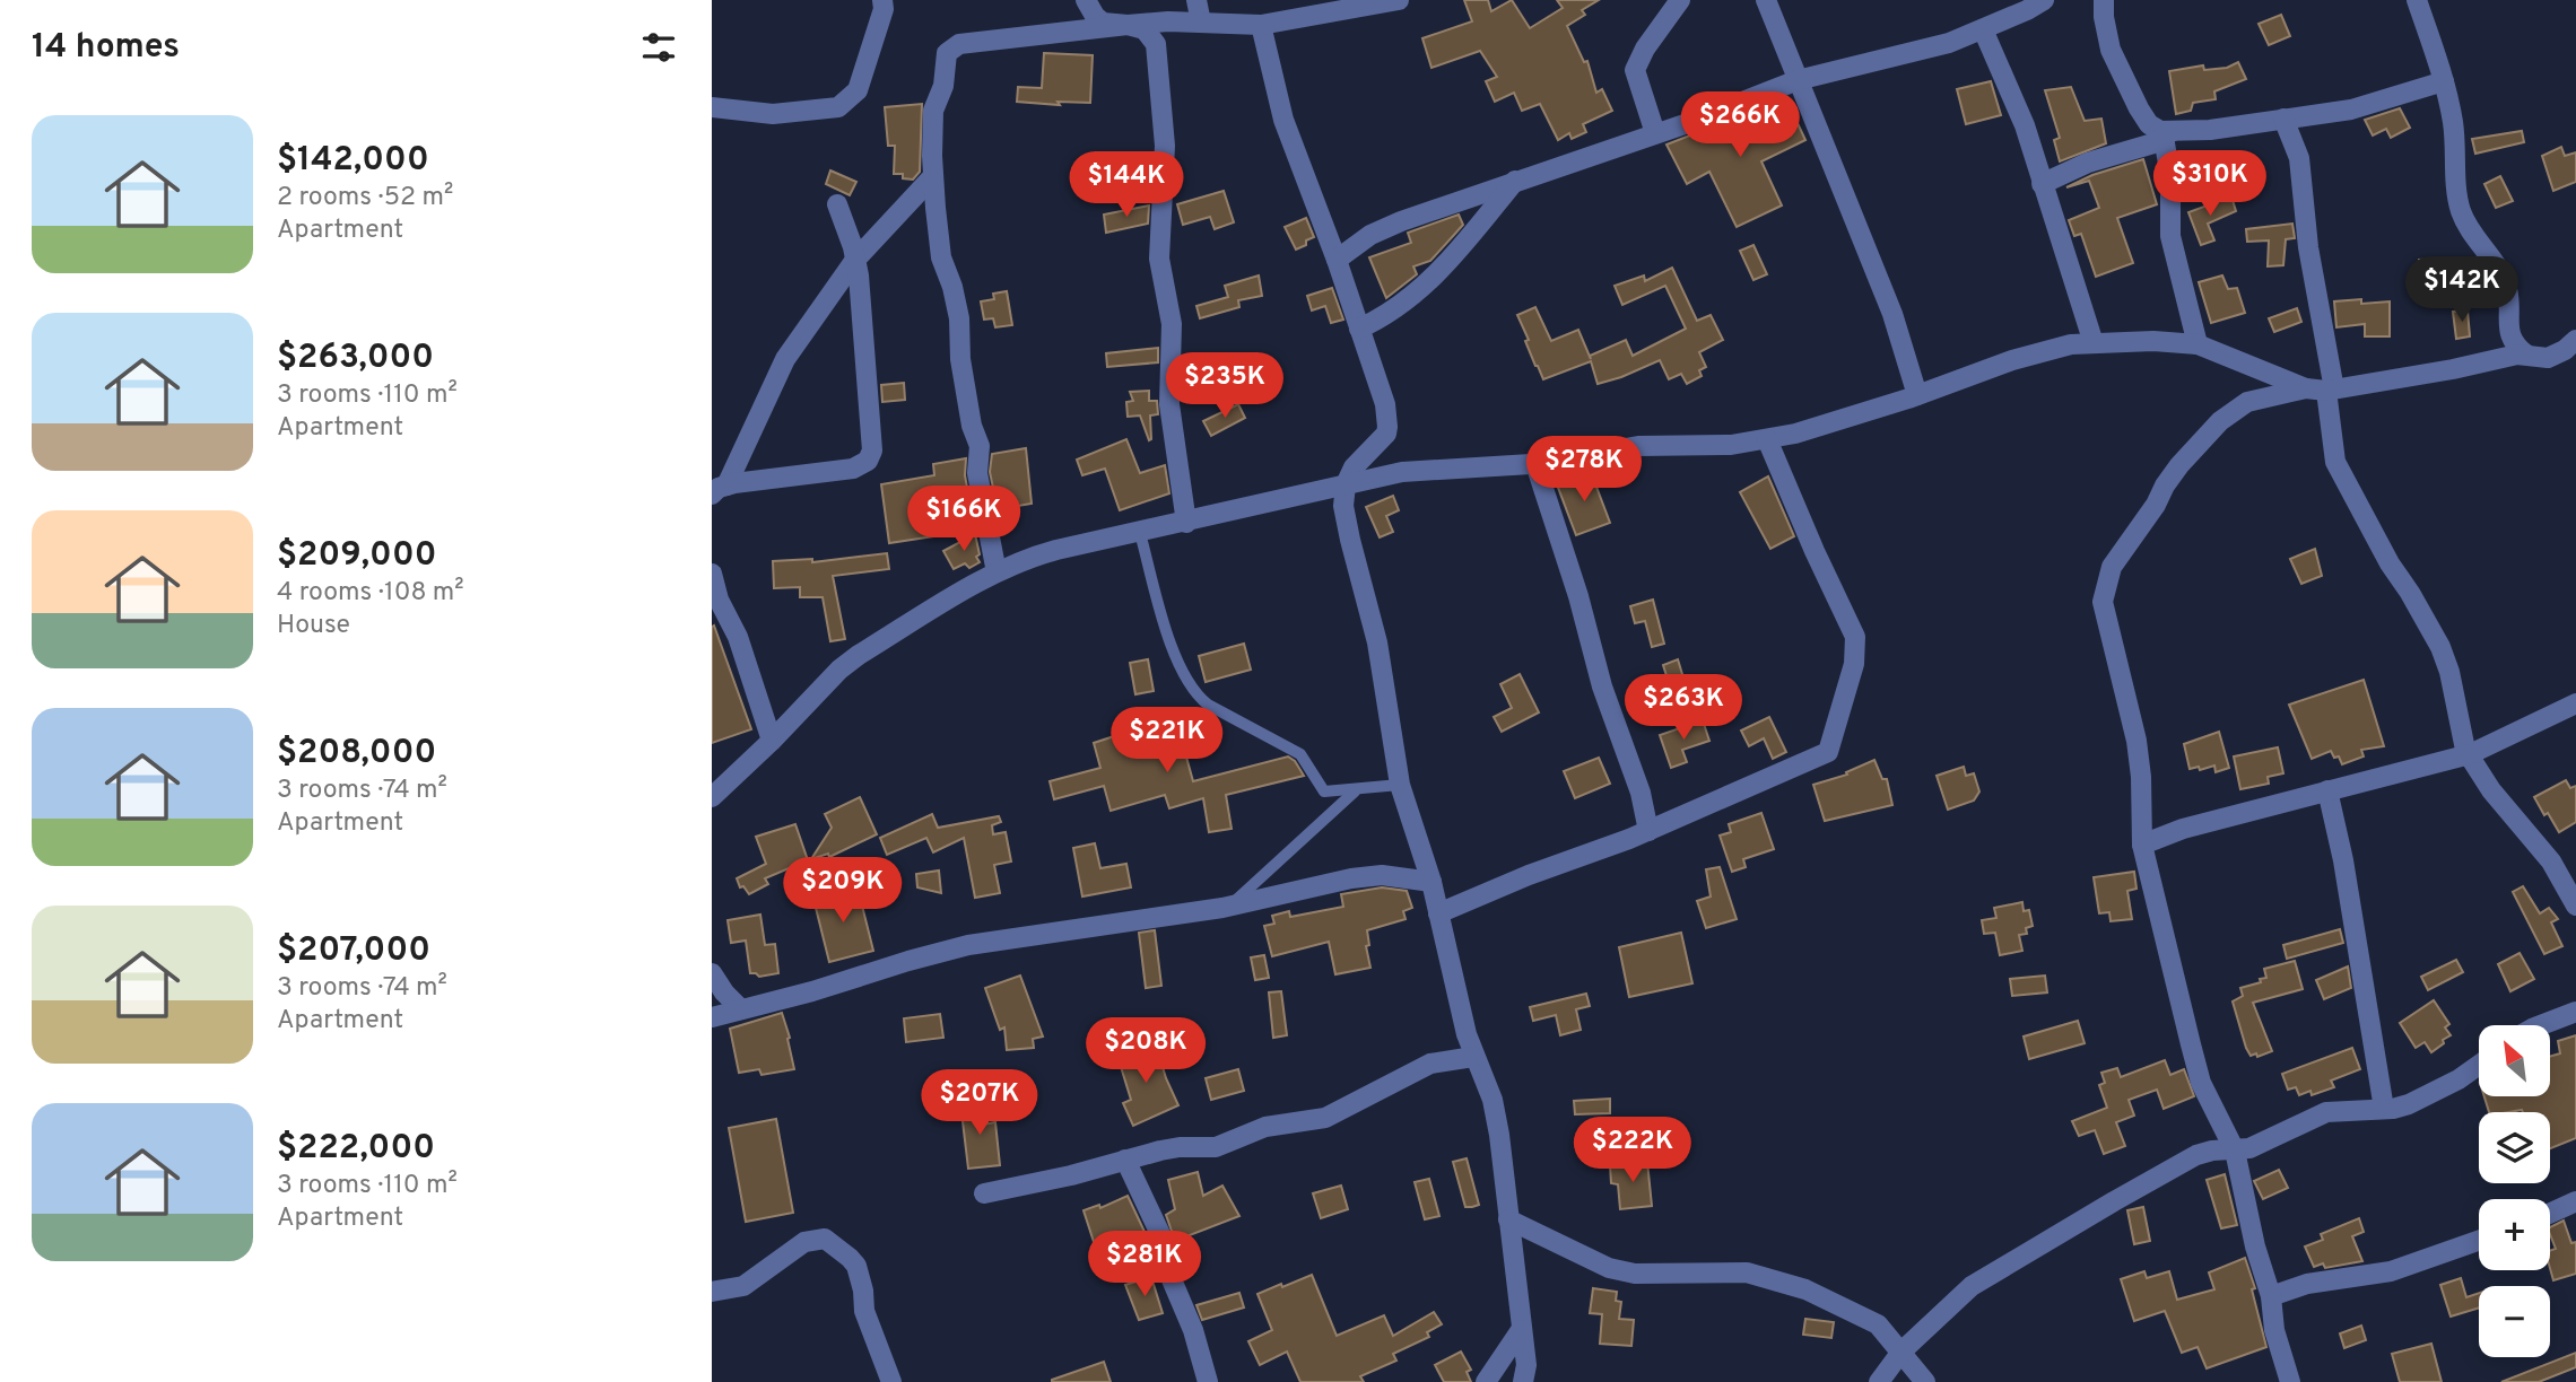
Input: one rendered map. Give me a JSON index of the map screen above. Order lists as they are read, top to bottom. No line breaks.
{"north":"top left","page":{"heading":"14 homes","price":["$266K","$310K","$144K","$142K","$235K","$278K","$166K","$263K","$221K","$209K","$208K","$207K","$222K","$281K"],"list":[{"name":"$142,000","note":"2 rooms · 52 m² · Apartment"},{"name":"$263,000","note":"3 rooms · 110 m² · Apartment"},{"name":"$209,000","note":"4 rooms · 108 m² · House"},{"name":"$208,000","note":"3 rooms · 74 m² · Apartment"},{"name":"$207,000","note":"3 rooms · 74 m² · Apartment"},{"name":"$222,000","note":"3 rooms · 110 m² · Apartment"}],"map_buttons":["+","−"]}}
